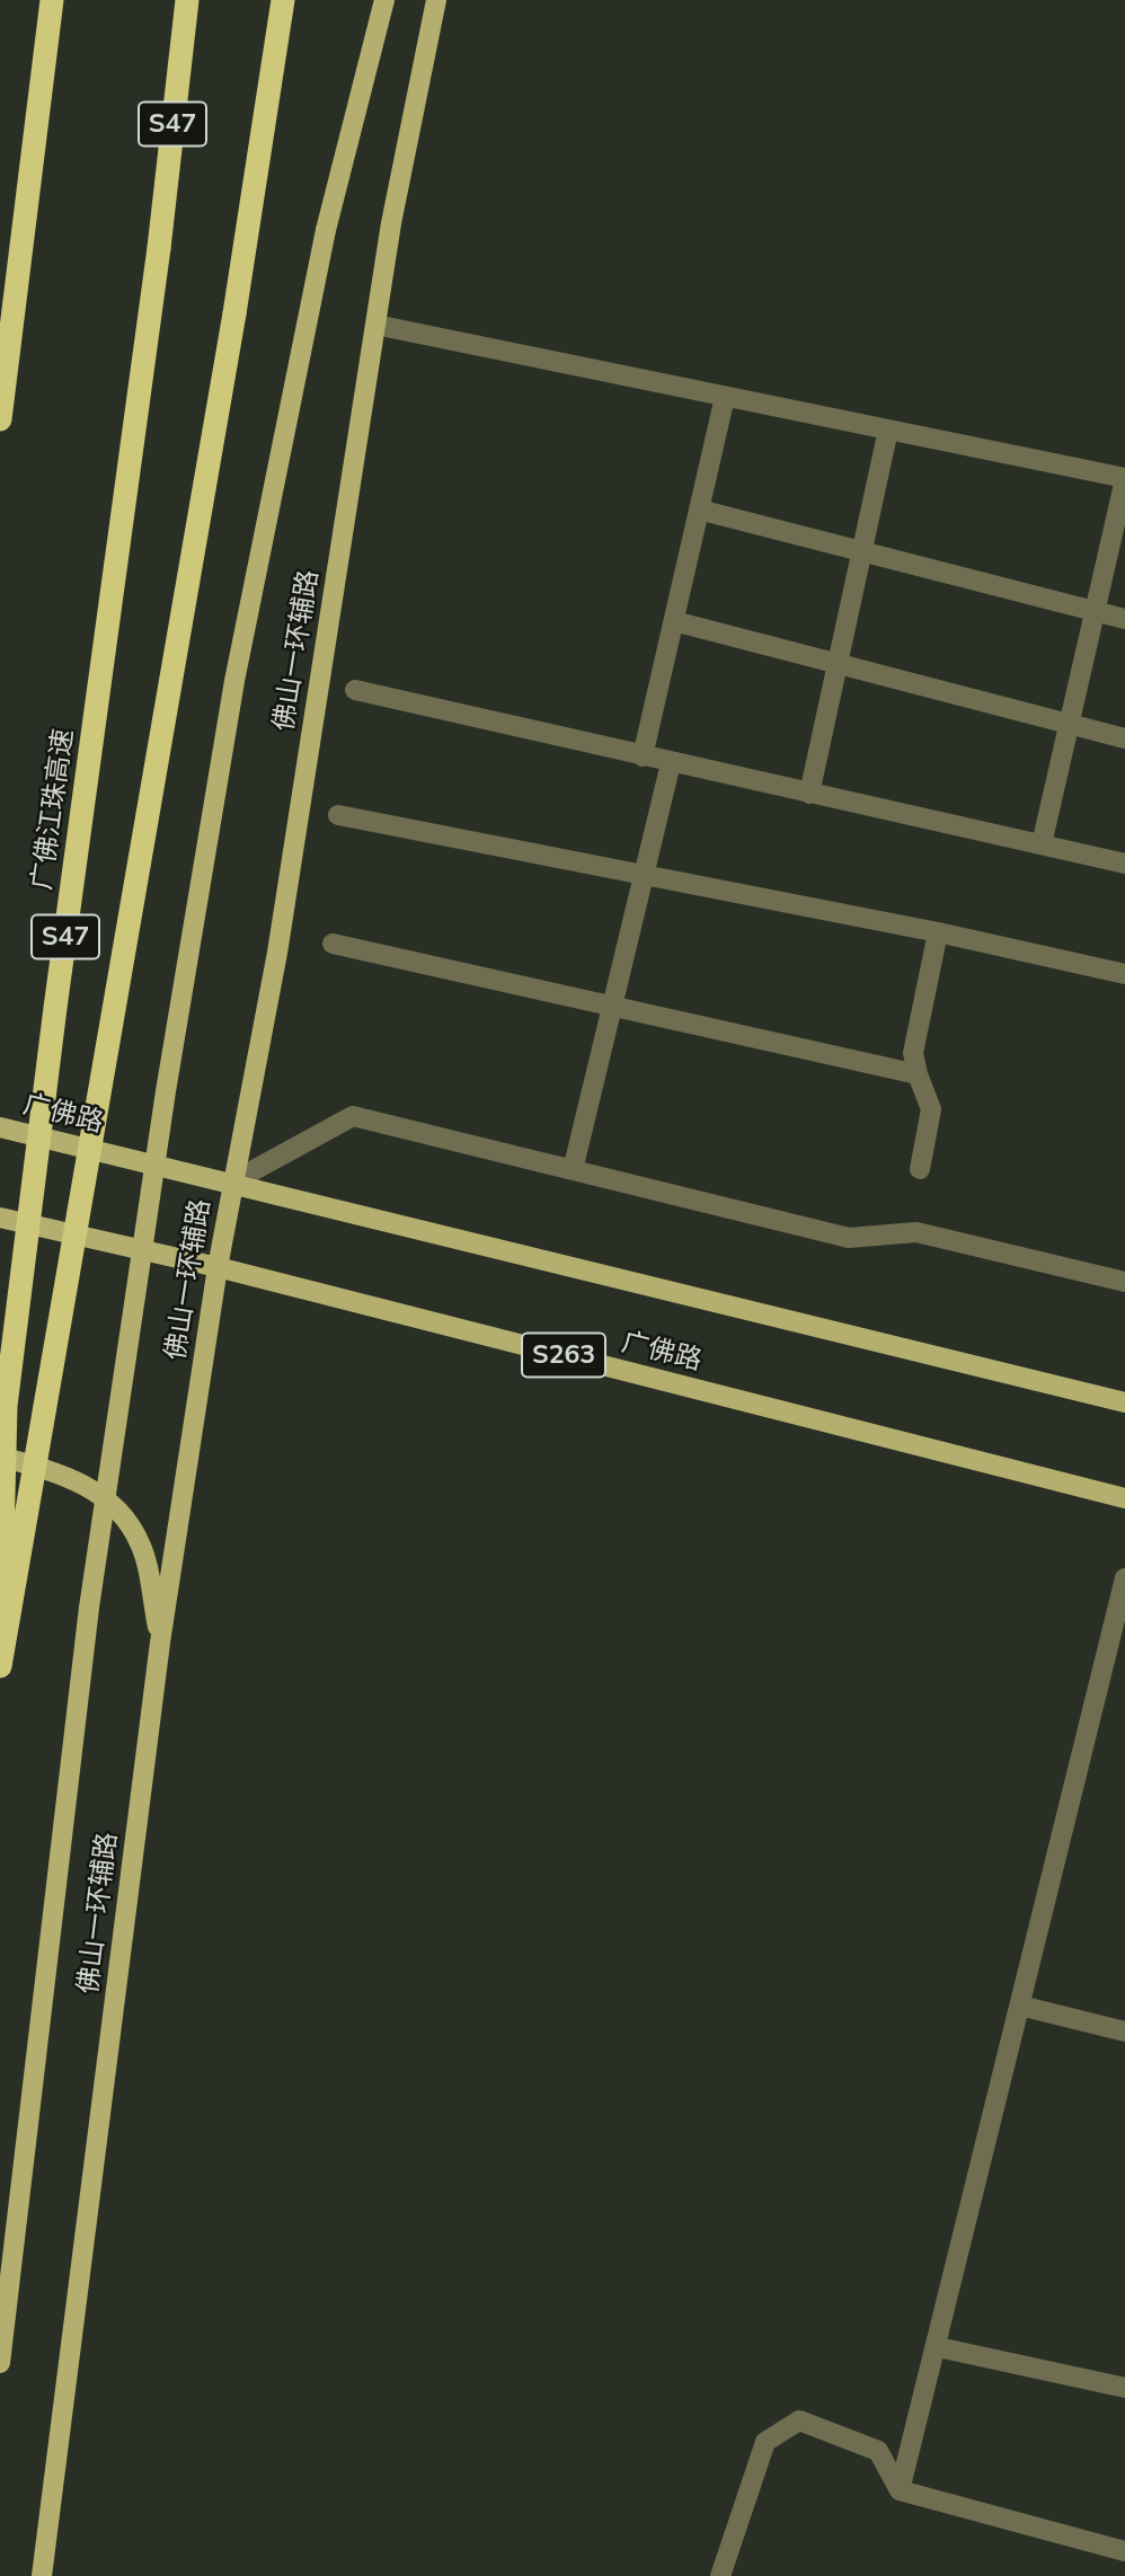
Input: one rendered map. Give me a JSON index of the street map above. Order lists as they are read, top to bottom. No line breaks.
{"streets":{"highway":["S47","广佛江珠高速"],"main road":["佛山一环辅路","广佛路","S263"]},"crossings":[["佛山一环辅路","广佛路"]]}
